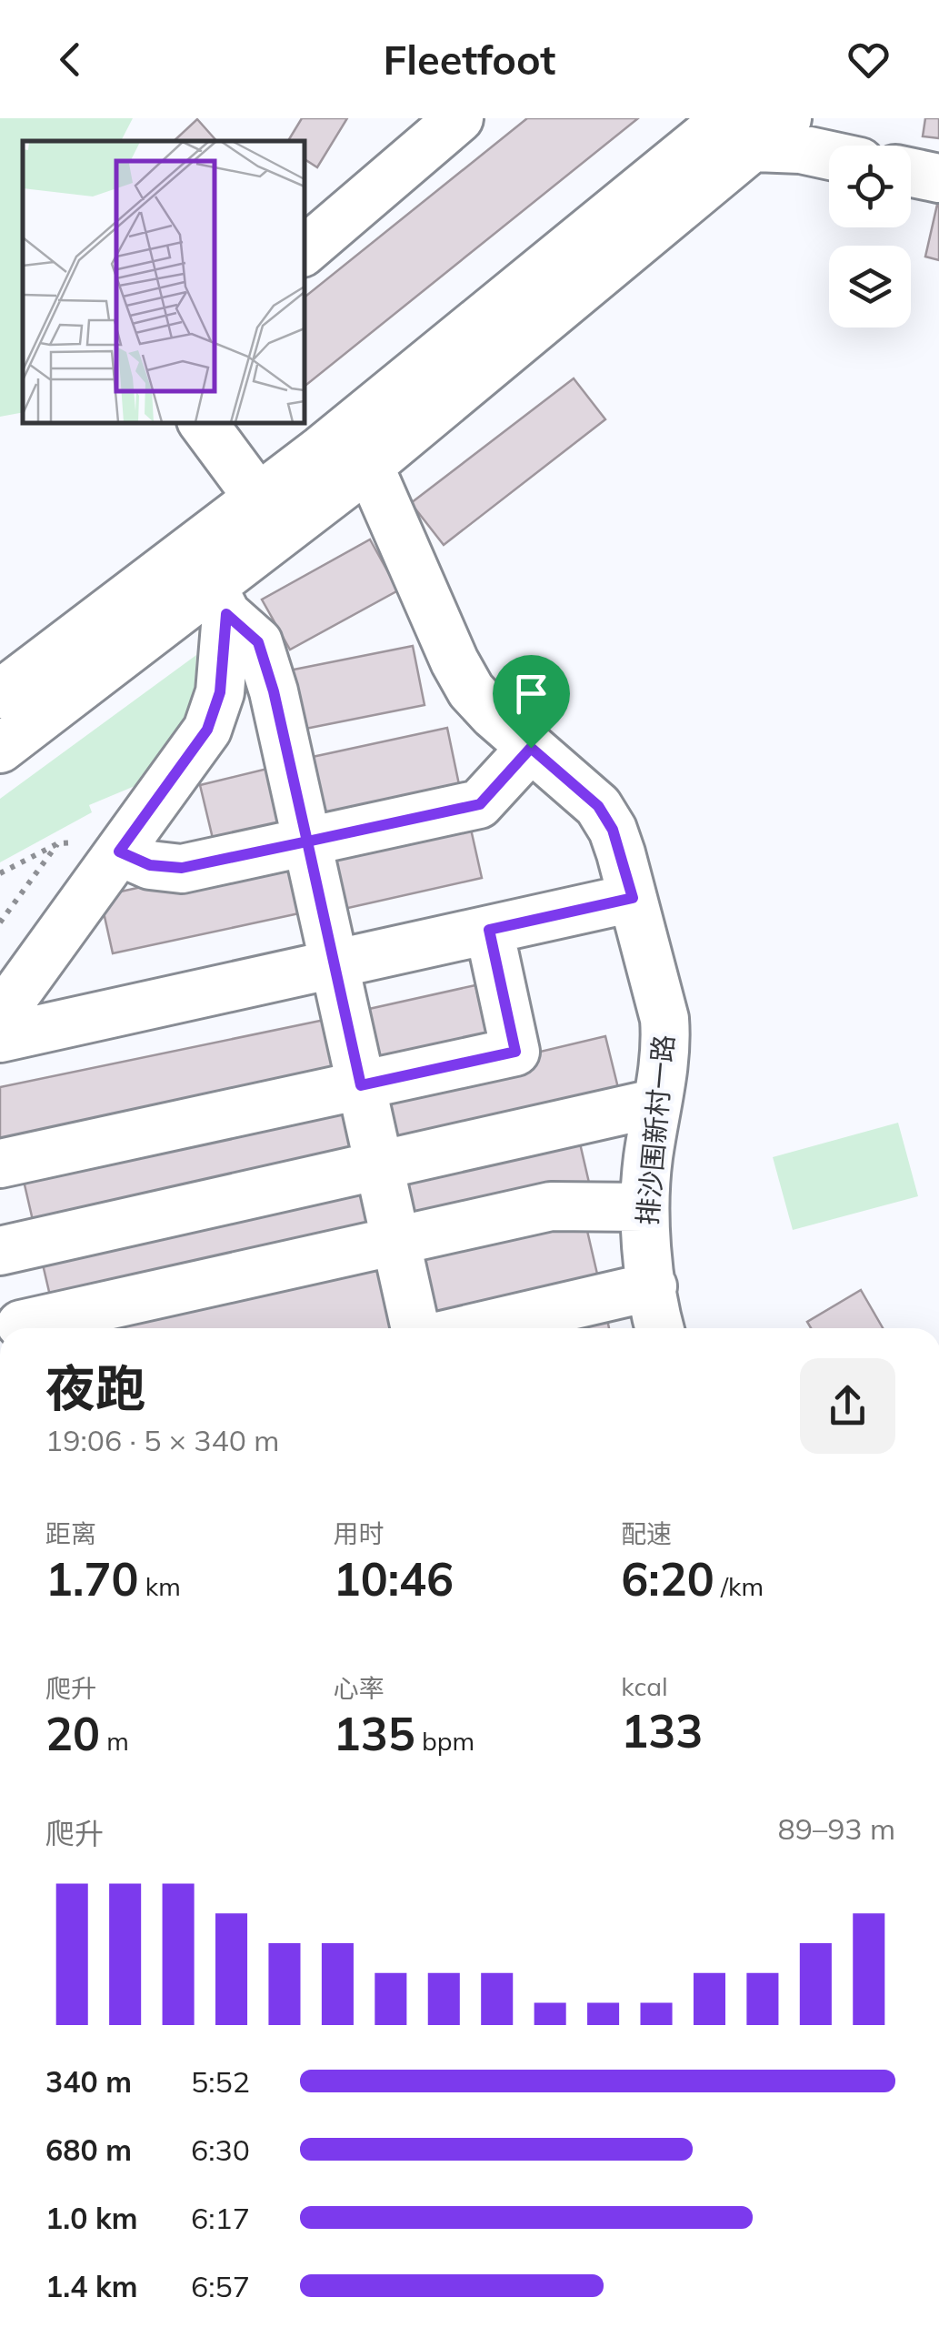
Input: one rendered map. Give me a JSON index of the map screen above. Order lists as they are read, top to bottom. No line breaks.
{"streets":{"street":["排沙围新村一路"]},"page":{"header":"Fleetfoot","heading":["夜跑","19:06 · 5 × 340 m"],"stats":[["距离","1.70 km"],["用时","10:46"],["配速","6:20 /km"],["爬升","20 m"],["心率","135 bpm"],["kcal","133"]],"chart":["爬升","89–93 m"],"list":[{"name":"340 m","note":"5:52"},{"name":"680 m","note":"6:30"},{"name":"1.0 km","note":"6:17"},{"name":"1.4 km","note":"6:57"}]}}
